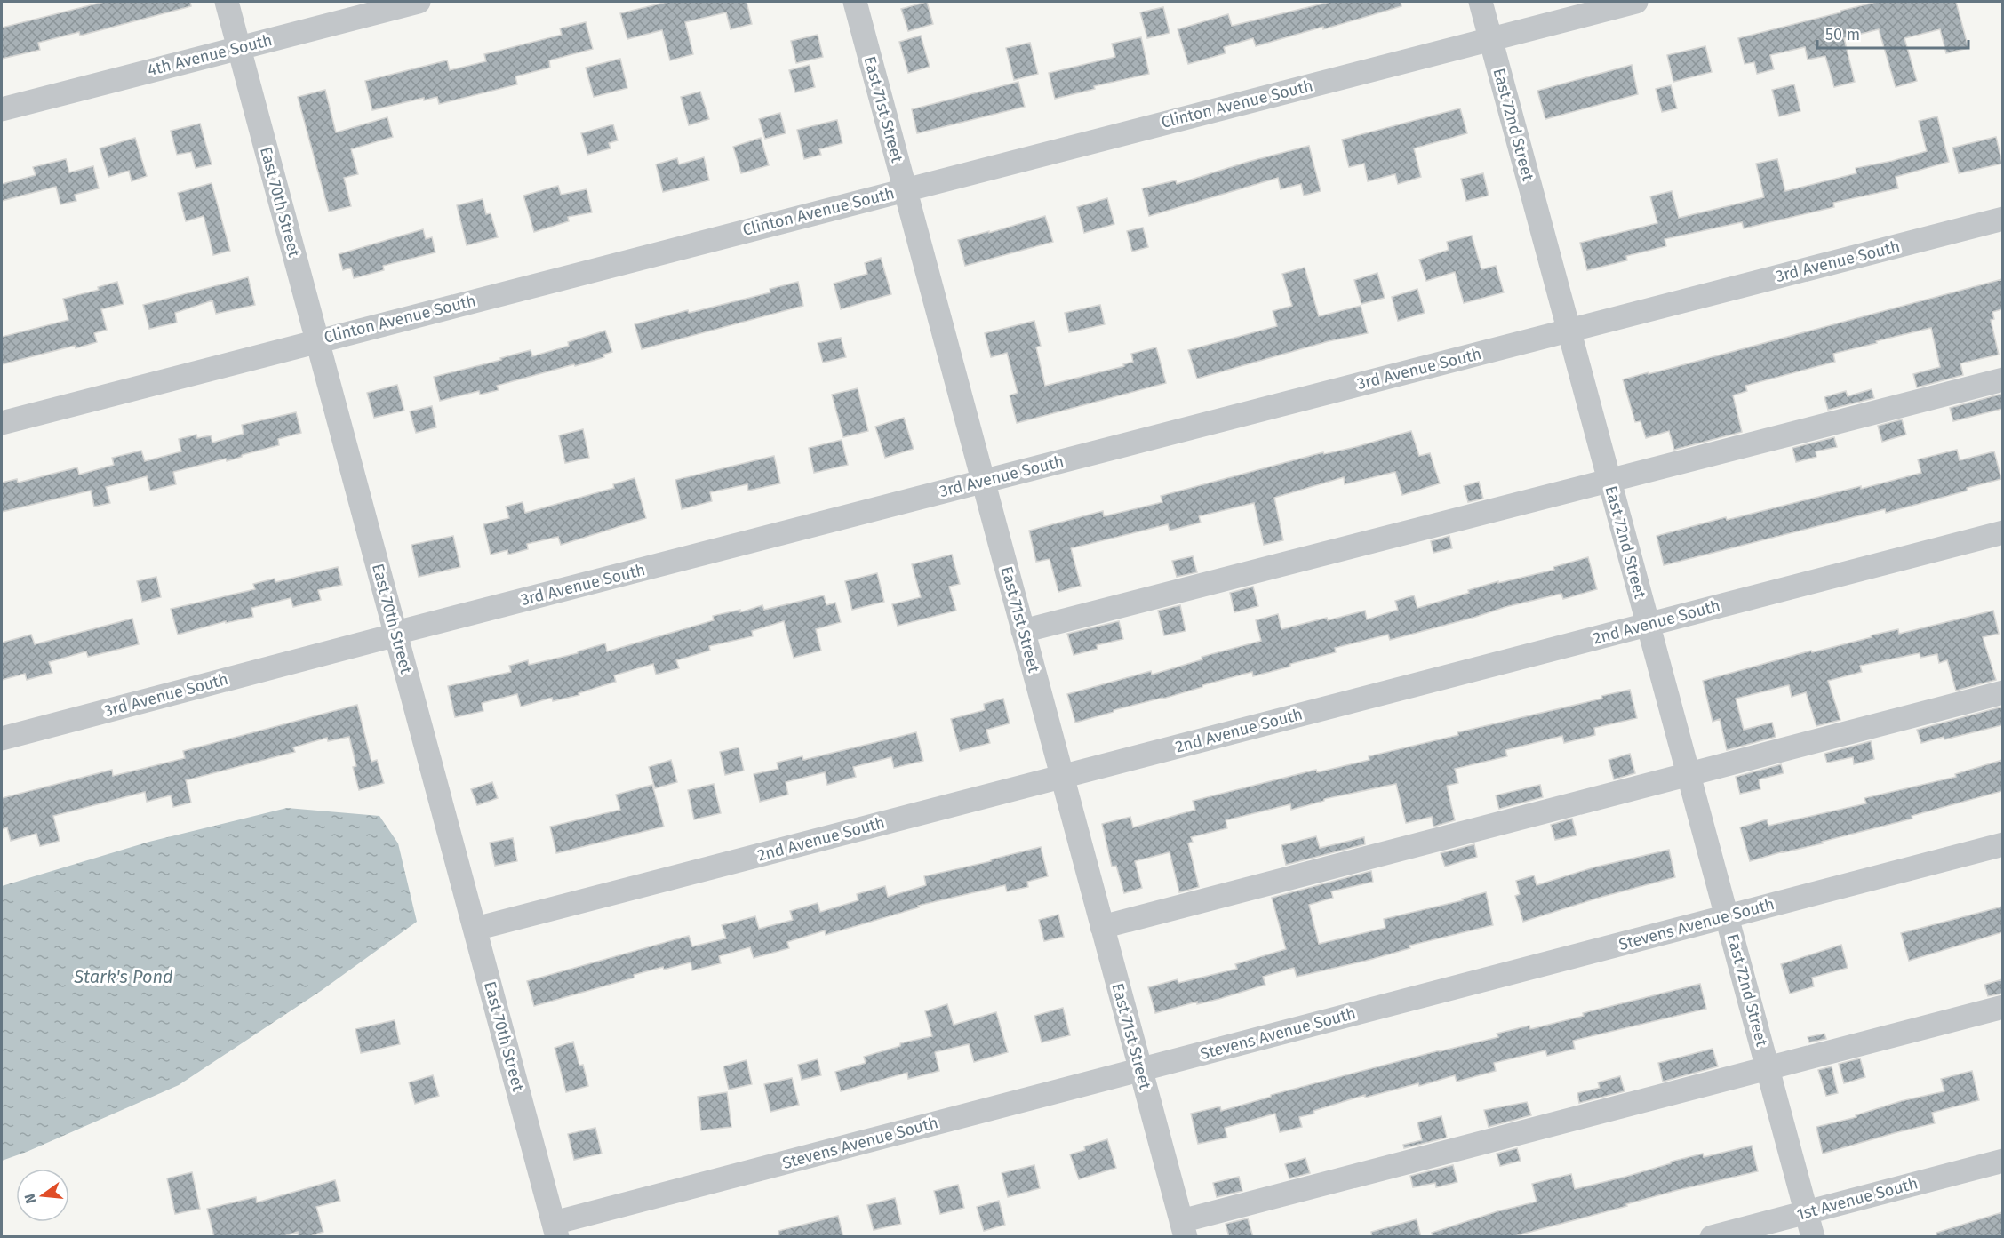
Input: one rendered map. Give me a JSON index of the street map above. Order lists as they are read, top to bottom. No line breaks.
{"streets":{"street":["4th Avenue South","Clinton Avenue South","East 71st Street","East 72nd Street","East 70th Street","3rd Avenue South","2nd Avenue South","Stevens Avenue South","1st Avenue South"]},"crossings":[["4th Avenue South","East 70th Street"],["Clinton Avenue South","East 71st Street"],["Clinton Avenue South","East 72nd Street"],["Clinton Avenue South","East 70th Street"],["East 71st Street","3rd Avenue South"],["East 71st Street","2nd Avenue South"],["East 71st Street","Stevens Avenue South"],["East 72nd Street","3rd Avenue South"],["East 72nd Street","2nd Avenue South"],["East 72nd Street","Stevens Avenue South"],["East 72nd Street","1st Avenue South"],["East 70th Street","3rd Avenue South"],["East 70th Street","2nd Avenue South"],["East 70th Street","Stevens Avenue South"]],"water":["Stark's Pond"],"scale_bar":"50 m","north":"left"}
